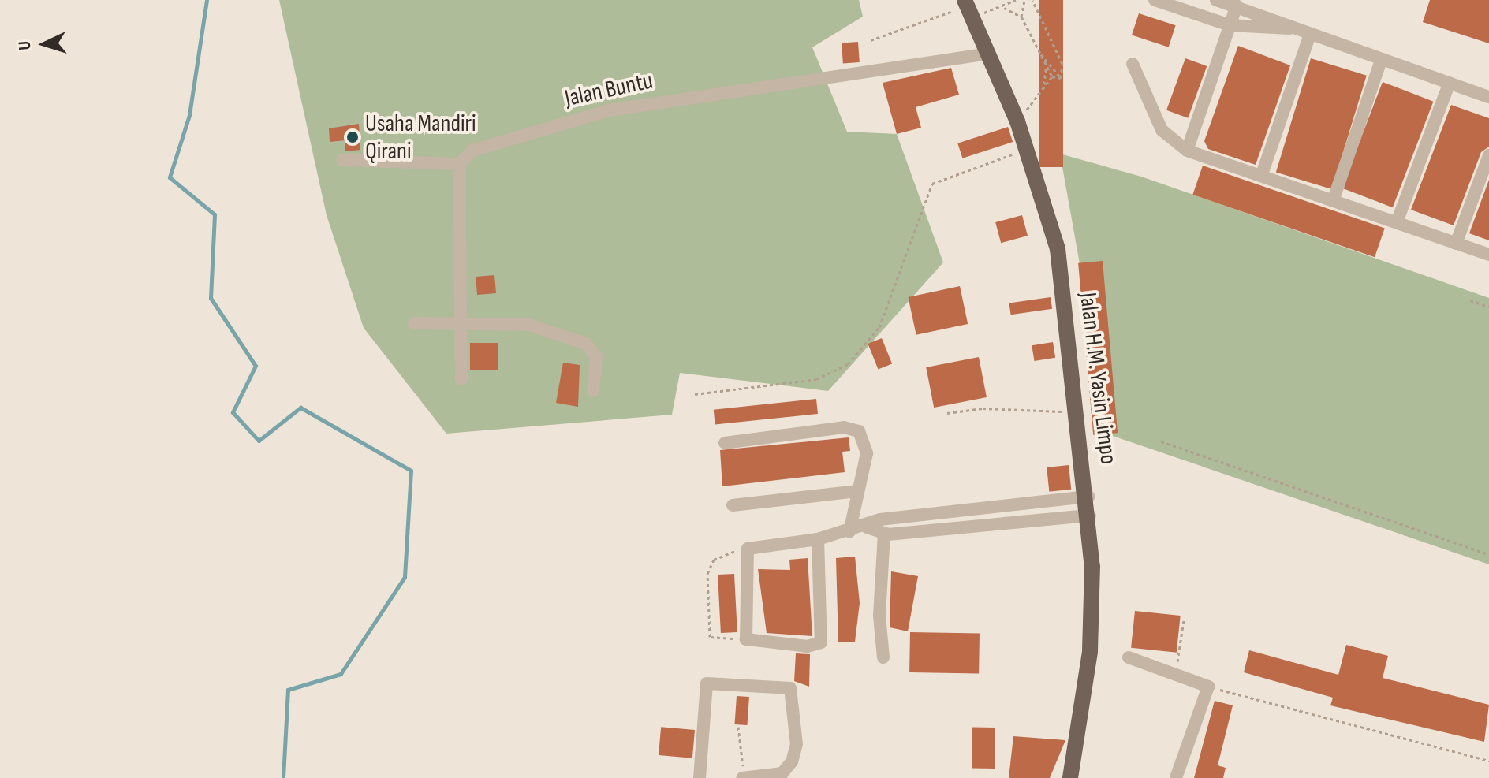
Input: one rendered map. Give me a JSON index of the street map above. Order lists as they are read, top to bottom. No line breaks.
{"streets":{"main road":["Jalan H.M. Yasin Limpo"],"street":["Jalan Buntu"]},"crossings":[["Jalan Buntu","Jalan H.M. Yasin Limpo"]],"places":["Usaha Mandiri Qirani"],"north":"left"}
